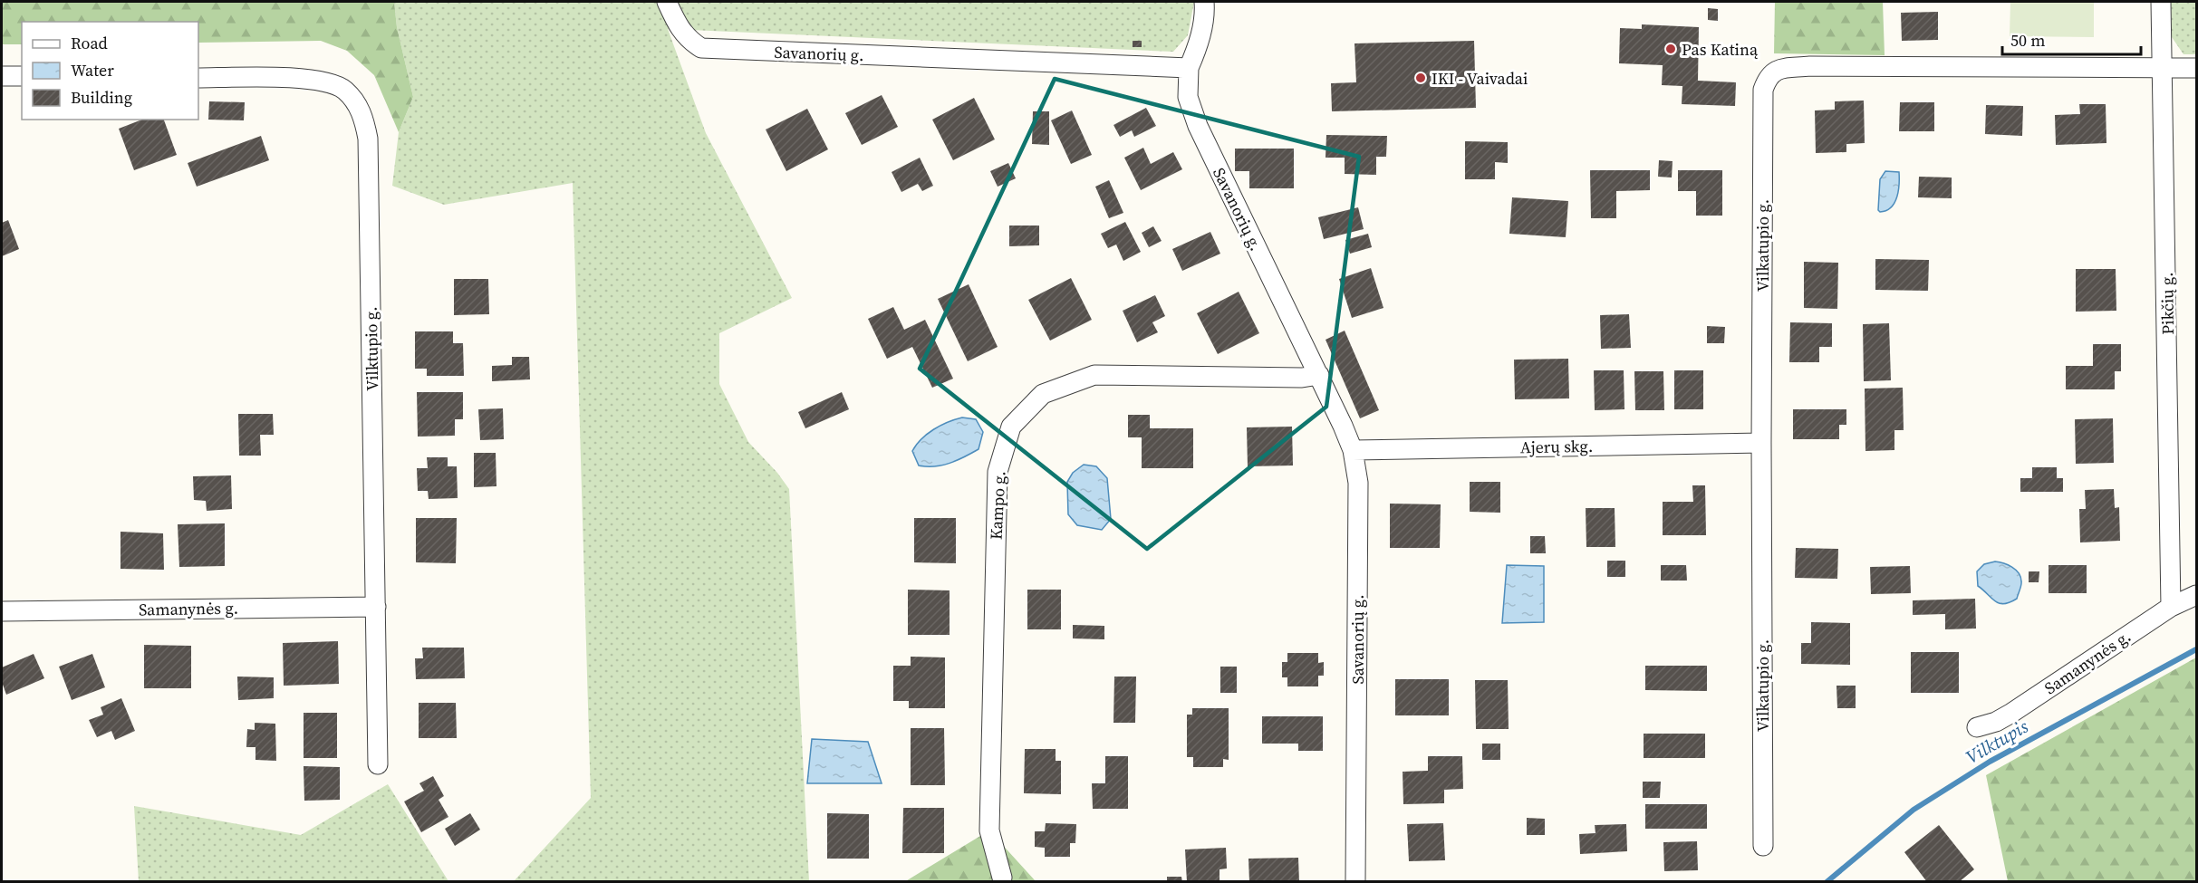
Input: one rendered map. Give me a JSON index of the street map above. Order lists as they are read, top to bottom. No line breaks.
{"streets":{"street":["Savanorių g.","Vilkatupio g.","Pikčių g.","Vilktupio g.","Ajerų skg.","Kampo g.","Samanynės g."]},"crossings":[["Savanorių g.","Ajerų skg."],["Savanorių g.","Kampo g."],["Vilkatupio g.","Pikčių g."],["Vilkatupio g.","Ajerų skg."],["Pikčių g.","Samanynės g."],["Vilktupio g.","Samanynės g."]],"water":["Vilktupis"],"places":["Pas Katiną","IKI - Vaivadai"],"legend":["Road","Water","Building"],"scale_bar":"50 m"}
